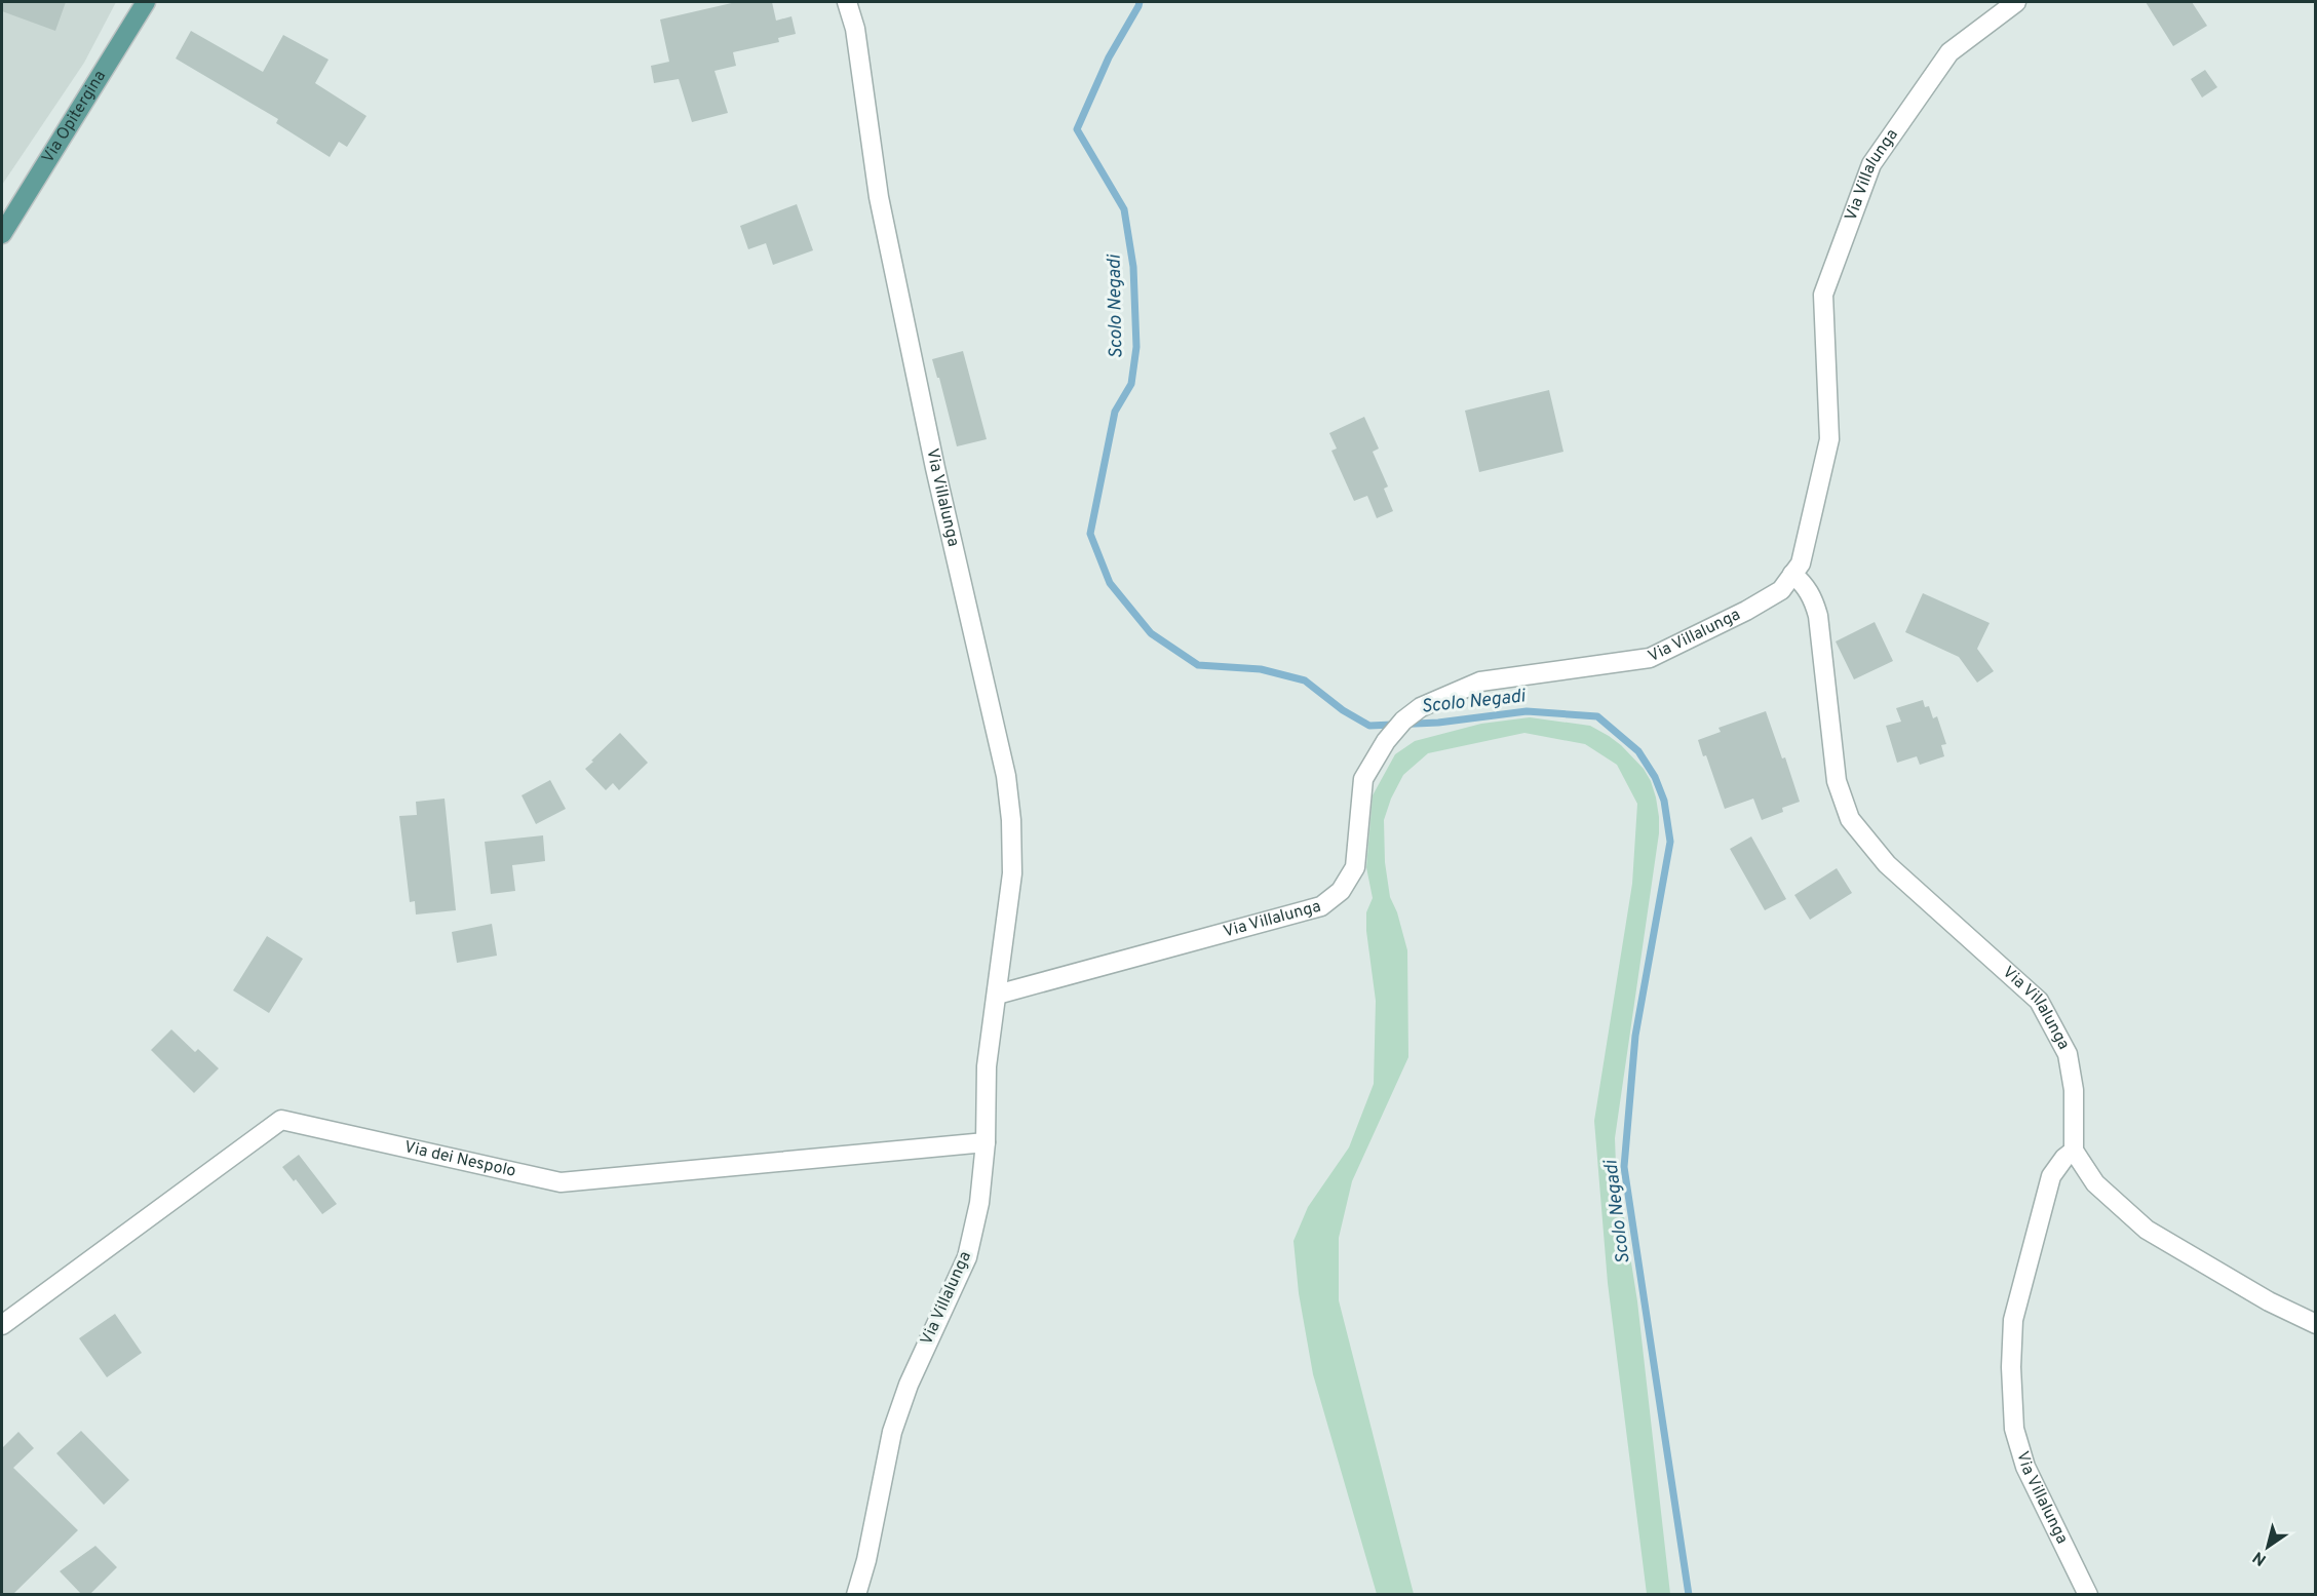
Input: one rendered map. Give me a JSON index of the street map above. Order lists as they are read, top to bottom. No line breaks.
{"streets":{"main road":["Via Opitergina"],"street":["Via Villalunga","Via dei Nespolo"]},"crossings":[["Via Villalunga","Via dei Nespolo"]],"water":["Scolo Negadi"],"north":"bottom left"}
